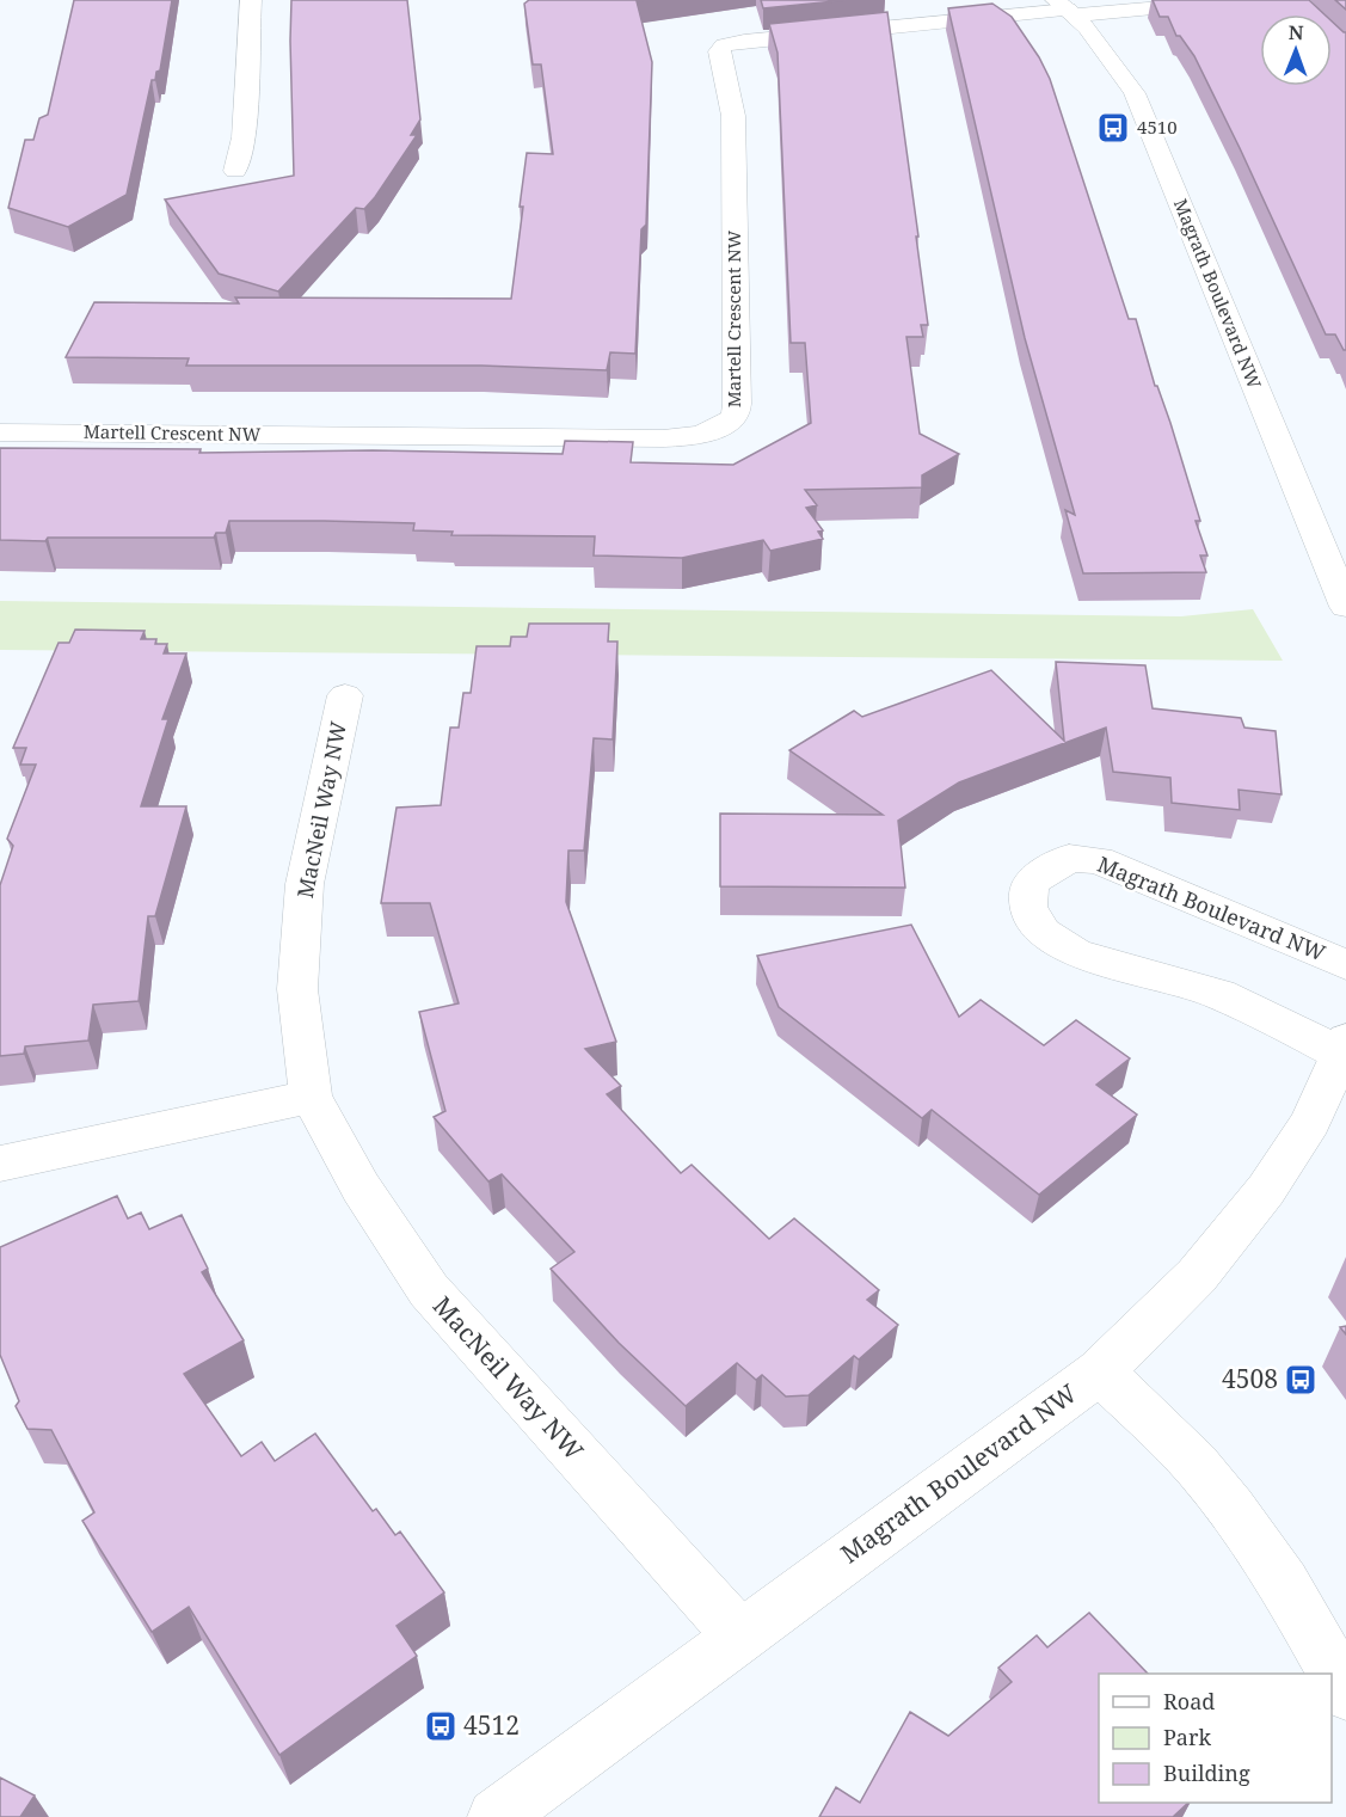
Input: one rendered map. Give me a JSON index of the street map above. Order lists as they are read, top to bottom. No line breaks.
{"streets":{"street":["Magrath Boulevard NW","Martell Crescent NW","MacNeil Way NW"]},"crossings":[["Magrath Boulevard NW","Martell Crescent NW"],["Magrath Boulevard NW","MacNeil Way NW"]],"places":{"bus stop":["4510","4508","4512"]},"legend":["Road","Park","Building"],"north":"top"}
